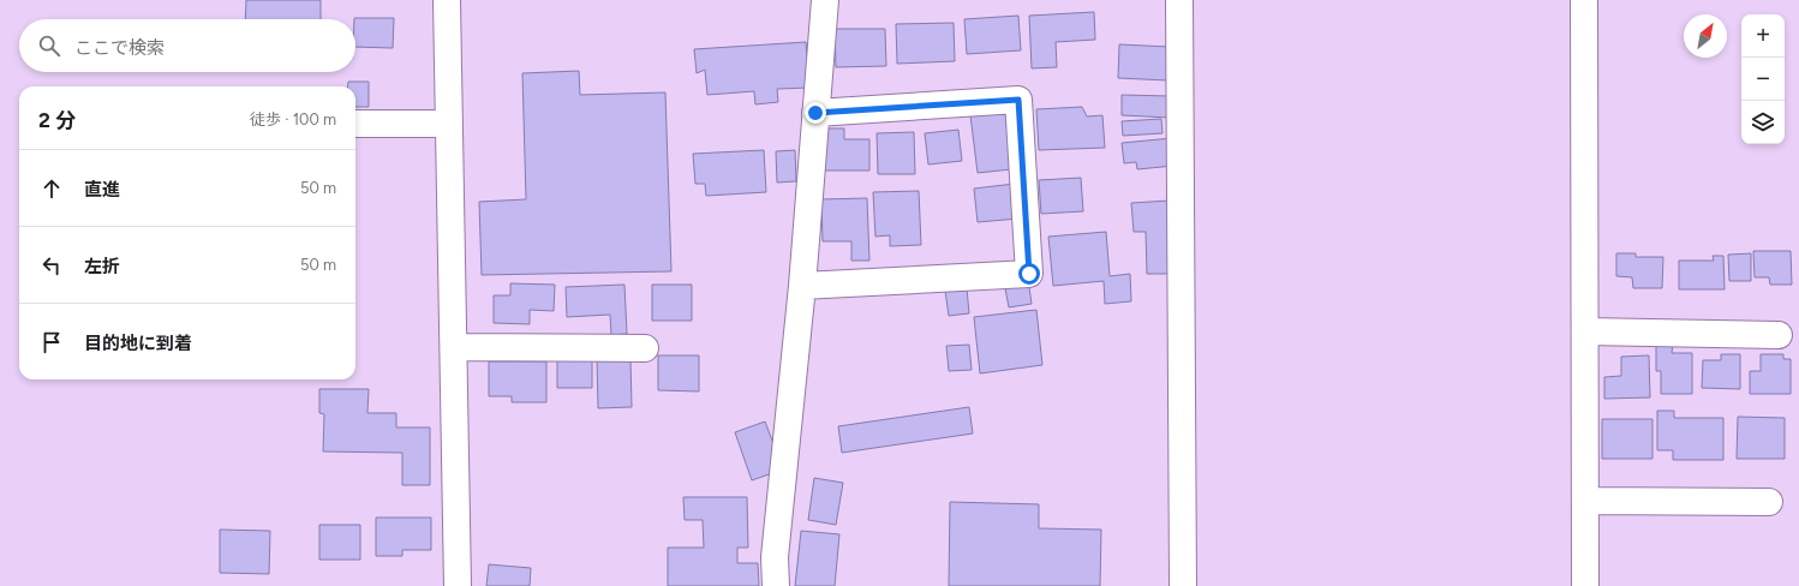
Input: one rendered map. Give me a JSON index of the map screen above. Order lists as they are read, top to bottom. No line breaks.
{"north":"top right","page":{"map_buttons":["+","−"],"search":"ここで検索","heading":["2 分","徒歩 · 100 m"],"list":[["直進","50 m"],["左折","50 m"],"目的地に到着"]}}
